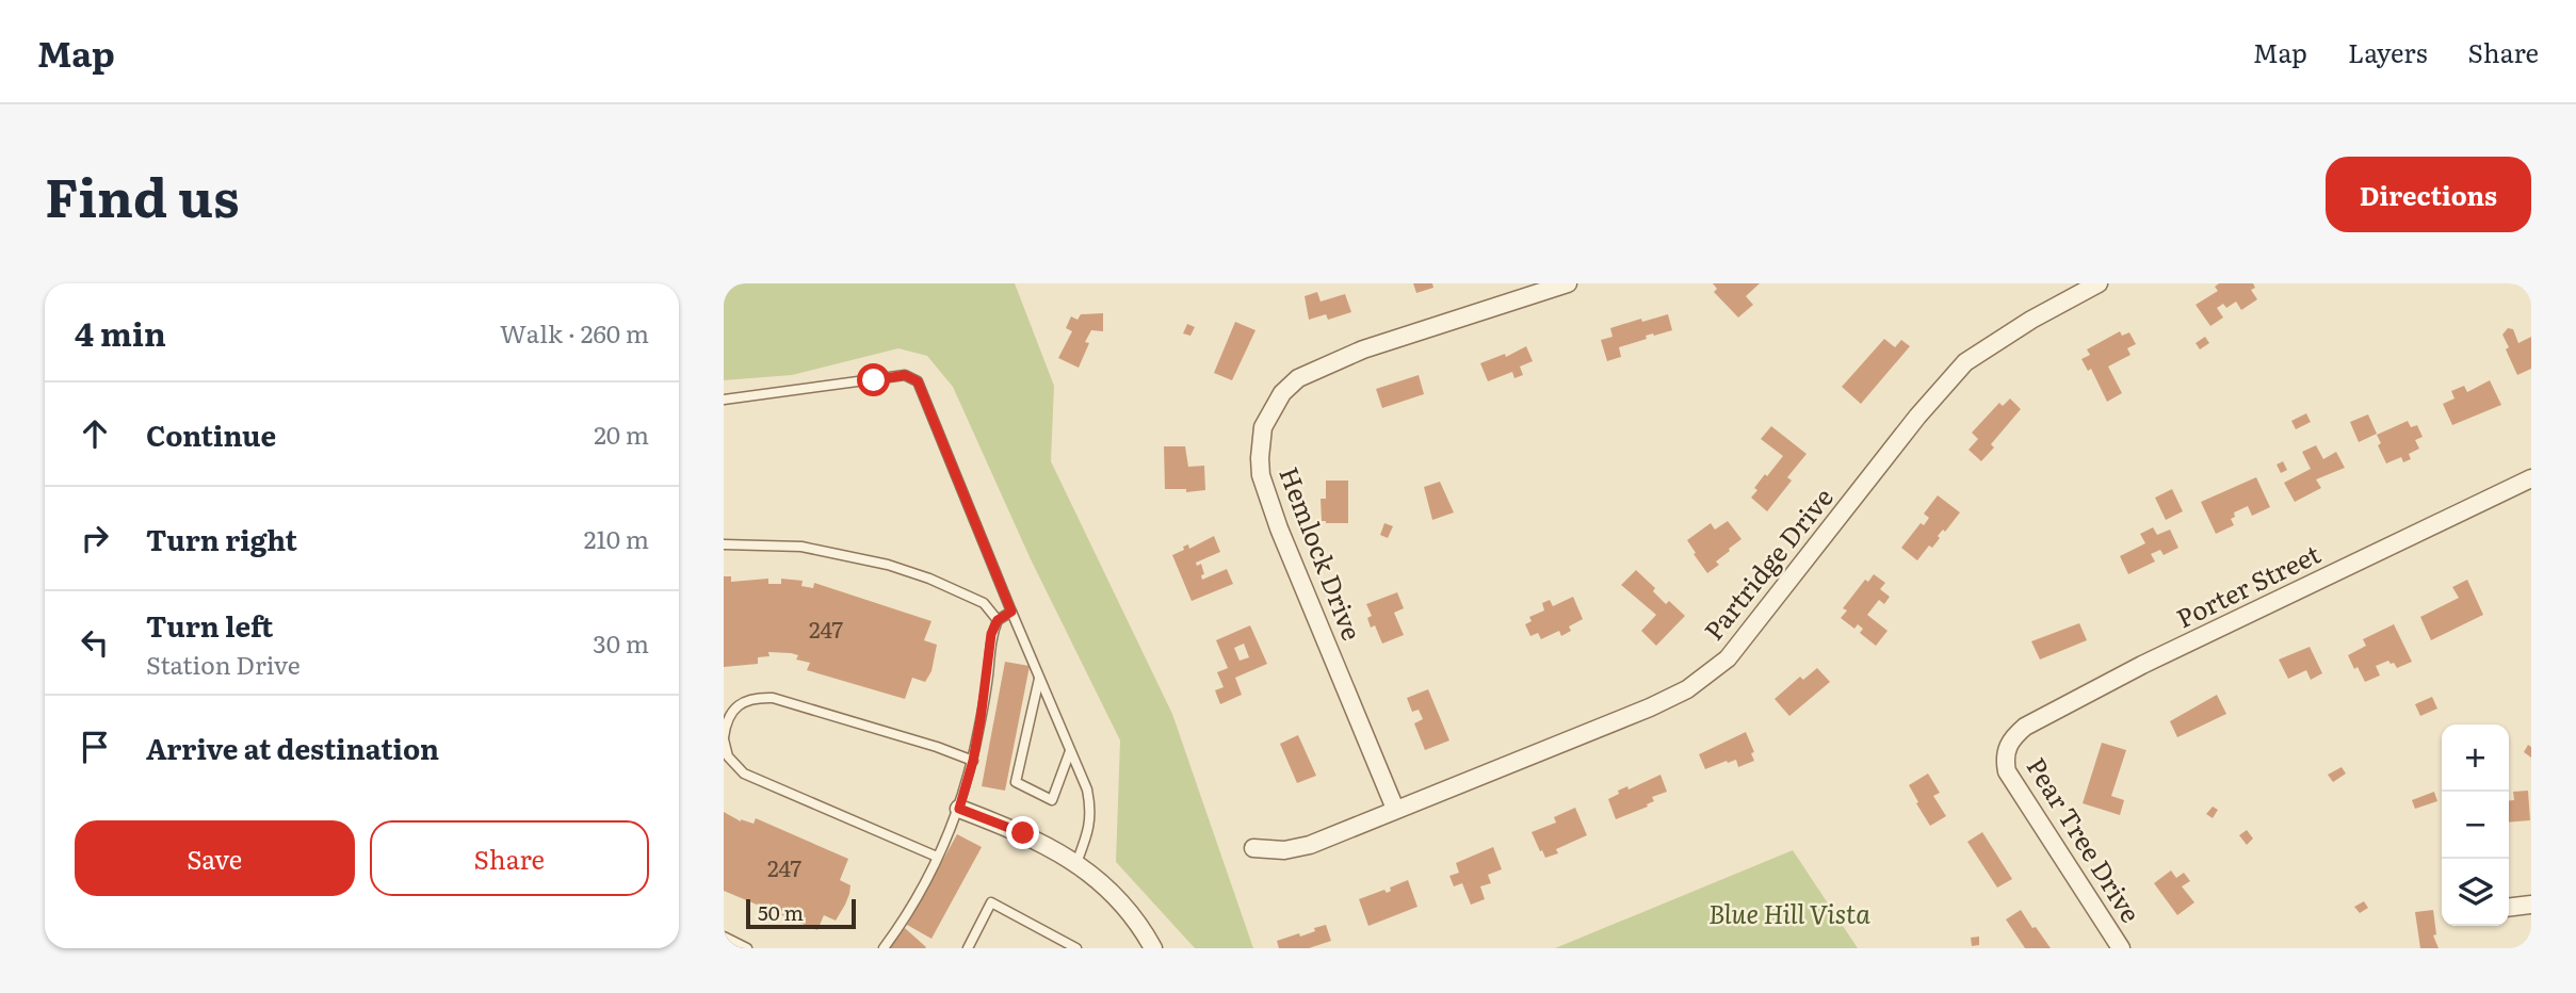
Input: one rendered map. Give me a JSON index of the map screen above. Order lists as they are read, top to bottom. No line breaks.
{"streets":{"street":["Hemlock Drive","Partridge Drive","Porter Street","Pear Tree Drive"]},"crossings":[["Hemlock Drive","Partridge Drive"],["Porter Street","Pear Tree Drive"]],"parks":["Blue Hill Vista"],"house_numbers":["247","247"],"scale_bar":"50 m","page":{"header":"Map","nav":["Map","Layers","Share"],"title":"Find us","buttons":["Directions",["Save","Share"]],"heading":["4 min","Walk · 260 m"],"list":[["Continue","20 m"],["Turn right","210 m"],["Turn left","Station Drive","30 m"],"Arrive at destination"],"map_buttons":["+","−"],"scale":"50 m"}}
